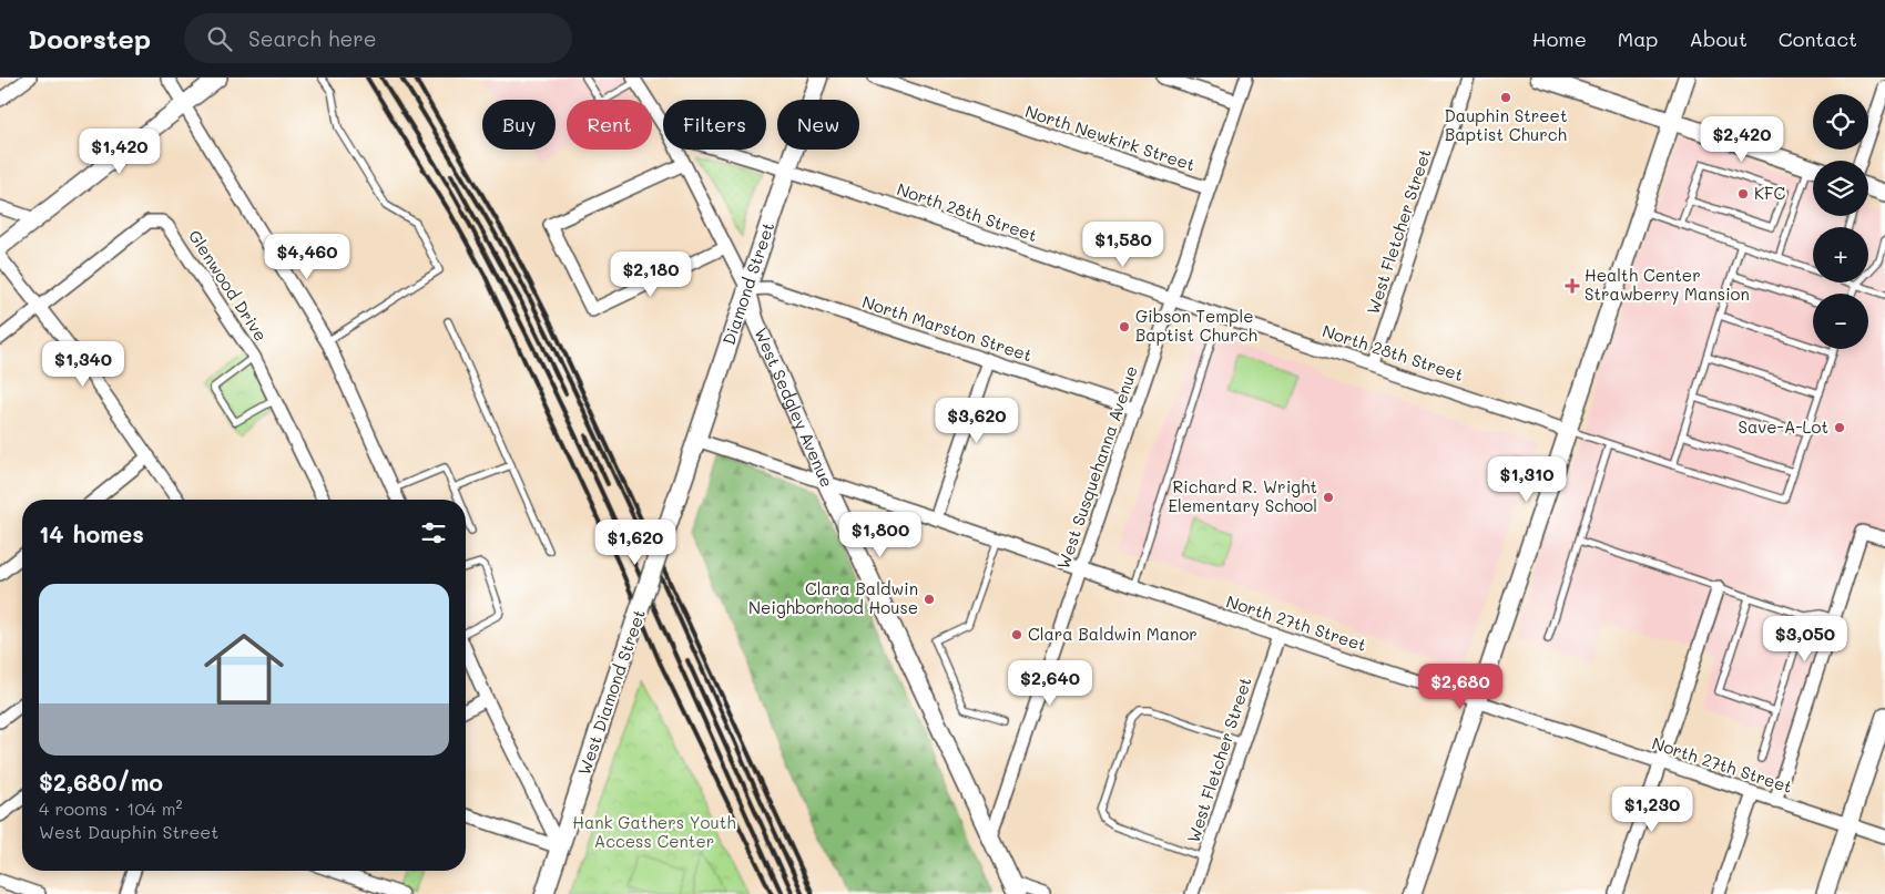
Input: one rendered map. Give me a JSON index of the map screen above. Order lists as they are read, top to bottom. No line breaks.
{"streets":{"main road":["Diamond Street","West Diamond Street"],"street":["North Newkirk Street","North 28th Street","West Fletcher Street","Glenwood Drive","North Marston Street","West Sedgley Avenue","West Susquehanna Avenue","North 27th Street"]},"crossings":[["North Newkirk Street","West Susquehanna Avenue"],["North 28th Street","West Fletcher Street"],["North 28th Street","Diamond Street"],["North 28th Street","West Susquehanna Avenue"],["West Fletcher Street","North 27th Street"],["Diamond Street","North Marston Street"],["Diamond Street","West Sedgley Avenue"],["Diamond Street","North 27th Street"],["Diamond Street","West Diamond Street"],["North Marston Street","West Sedgley Avenue"],["North Marston Street","West Susquehanna Avenue"],["West Sedgley Avenue","West Susquehanna Avenue"],["West Sedgley Avenue","North 27th Street"],["West Susquehanna Avenue","North 27th Street"]],"parks":["Hank Gathers Youth Access Center"],"places":{"other":["Dauphin Street Baptist Church","KFC","Gibson Temple Baptist Church","Save-A-Lot","Richard R. Wright Elementary School","Clara Baldwin Neighborhood House","Clara Baldwin Manor"],"health":["Health Center Strawberry Mansion"]},"page":{"header":"Doorstep","search":"Search here","nav":["Home","Map","About","Contact"],"map_buttons":["+","−"],"chip":["Buy","Rent","Filters","New"],"price":["$2,420","$1,420","$1,580","$4,460","$2,180","$1,340","$3,620","$1,310","$1,800","$1,620","$3,050","$2,640","$2,680","$1,230"],"heading":"14 homes","list":[{"name":"$2,680/mo","note":"4 rooms · 104 m² · West Dauphin Street"}]}}
